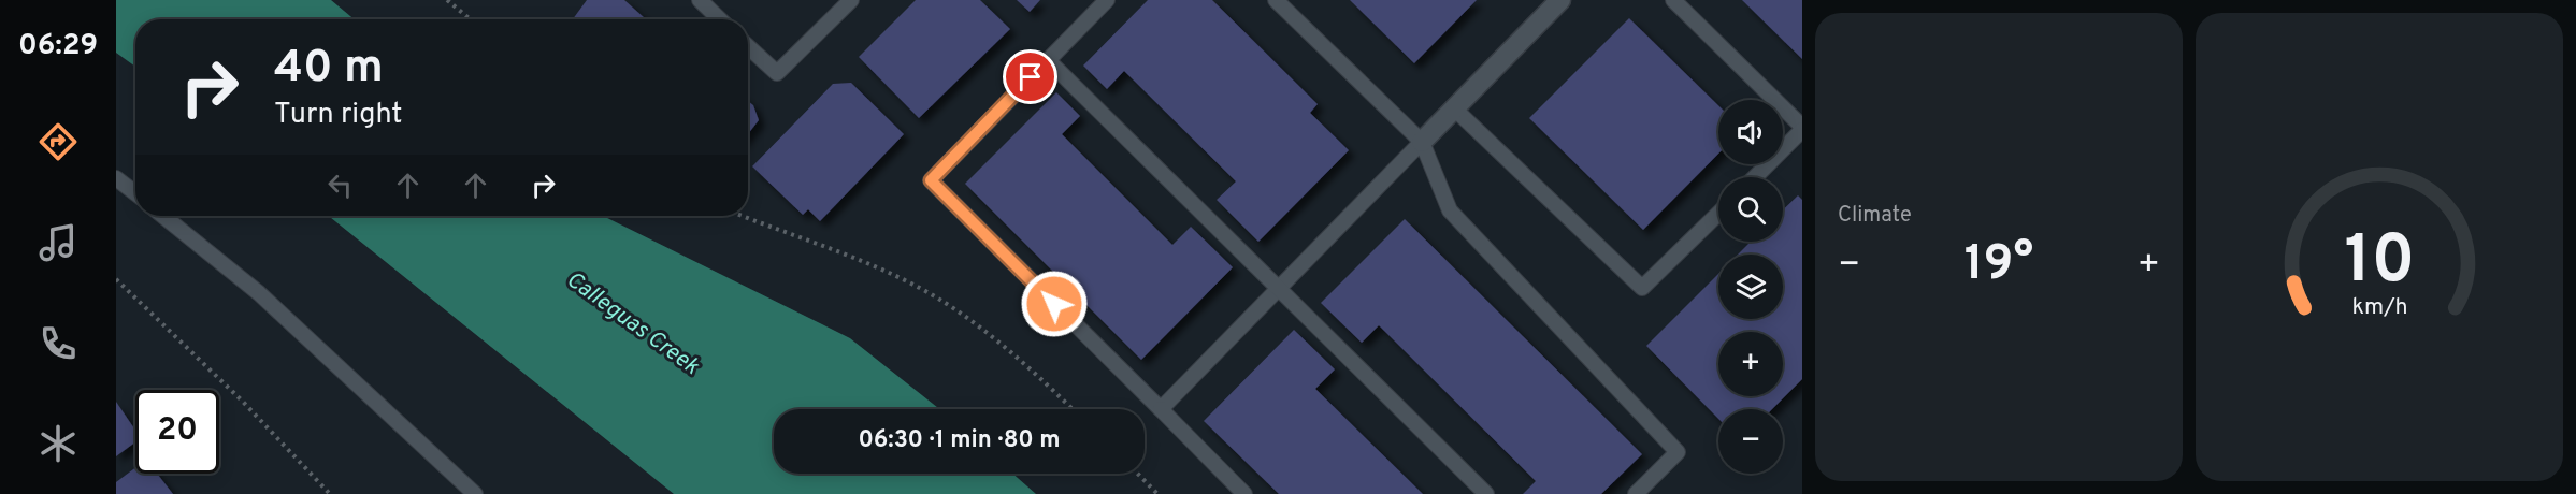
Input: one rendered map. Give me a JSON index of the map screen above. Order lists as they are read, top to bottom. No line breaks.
{"water":["Calleguas Creek"],"page":{"tabs":"06:29","tile":"Climate","turn":["40 m","Turn right"],"map_buttons":["+","−"],"heat":["−","19°","+"],"limit":"20","trip":"06:30 · 1 min · 80 m","gauge":["10","km/h"]}}
